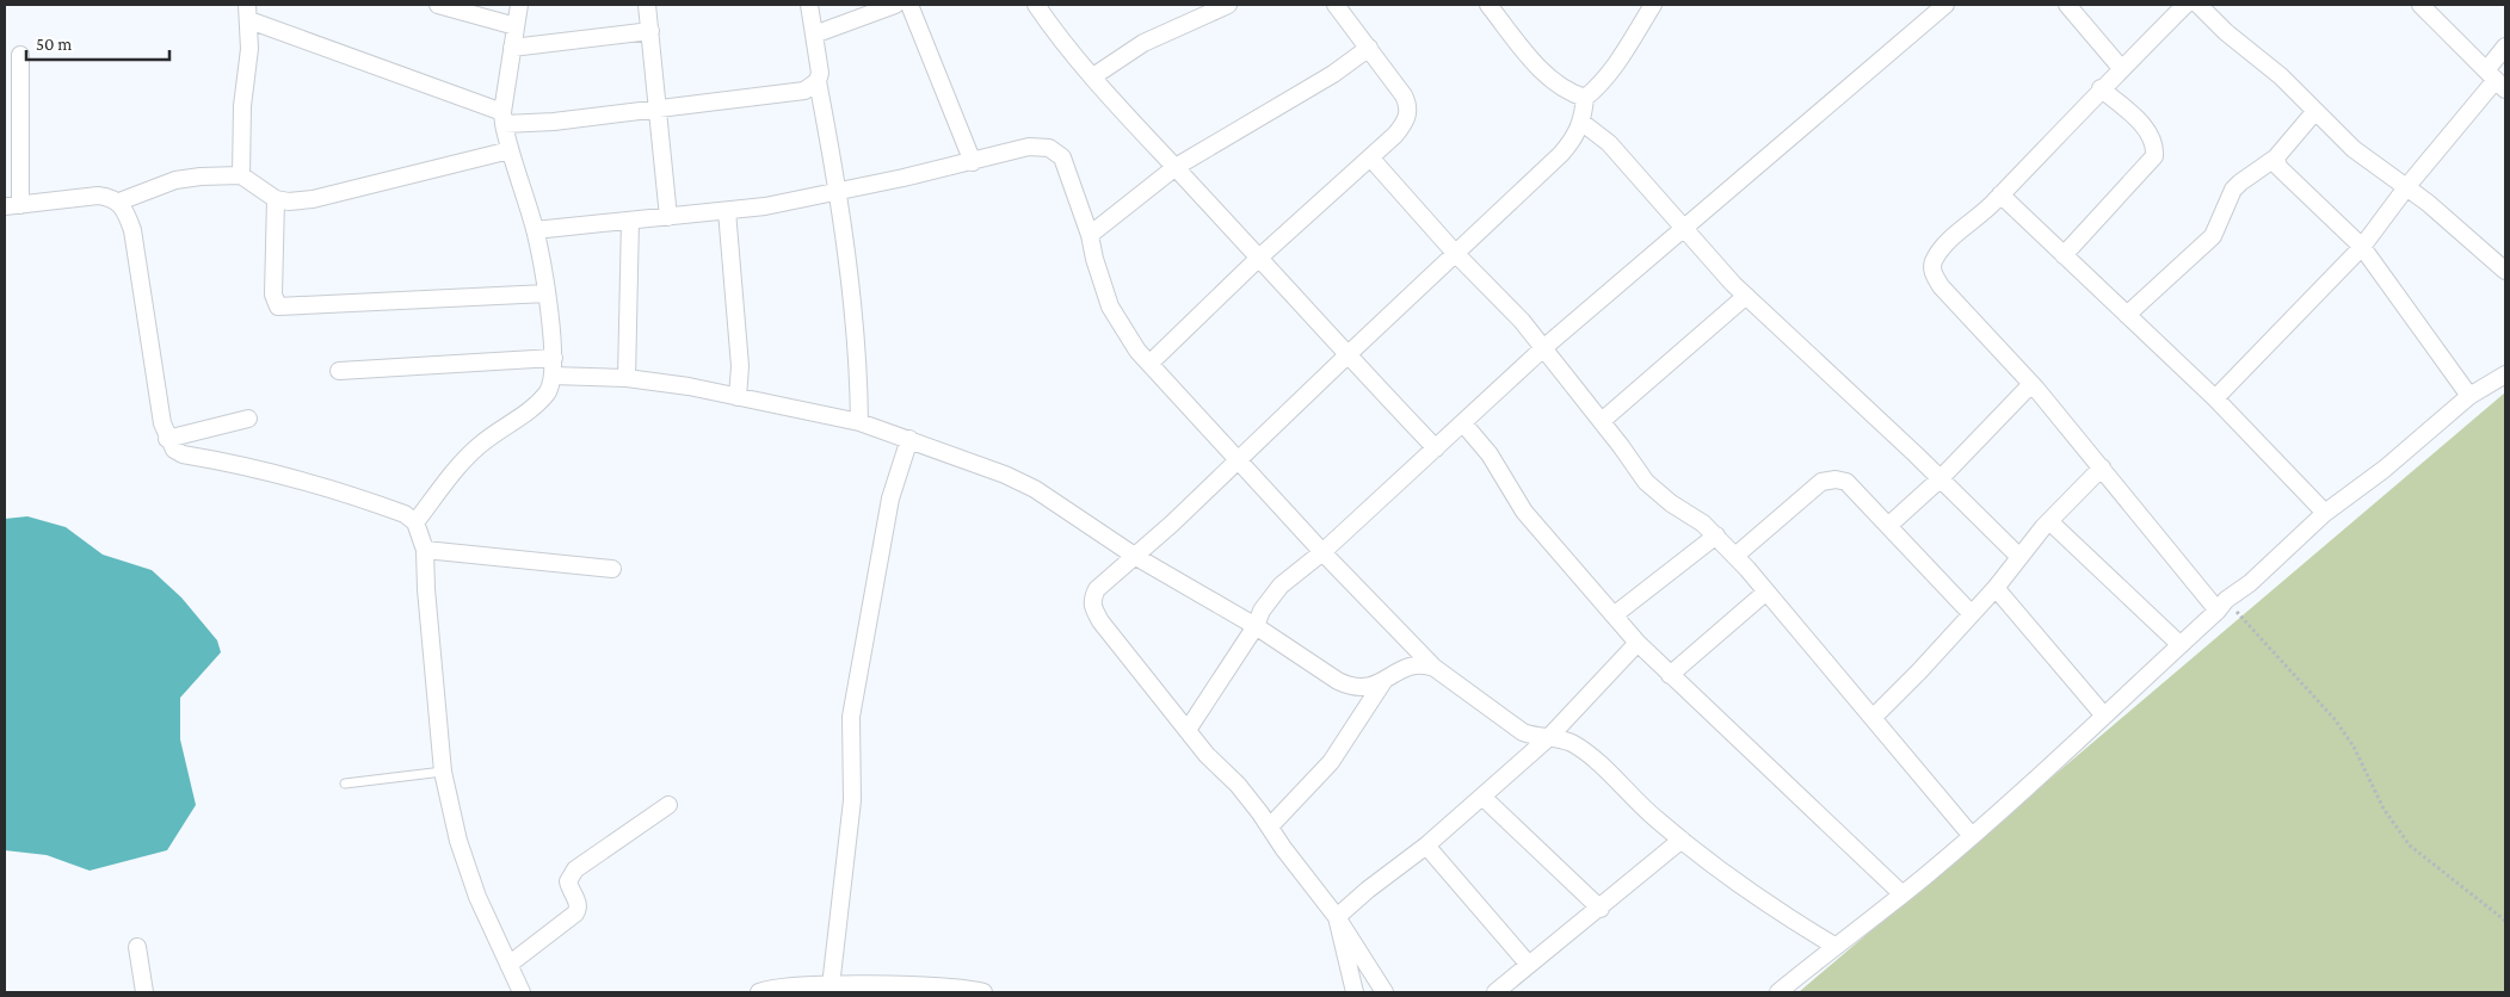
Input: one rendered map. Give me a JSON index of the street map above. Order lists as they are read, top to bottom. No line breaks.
{"scale_bar":"50 m"}
